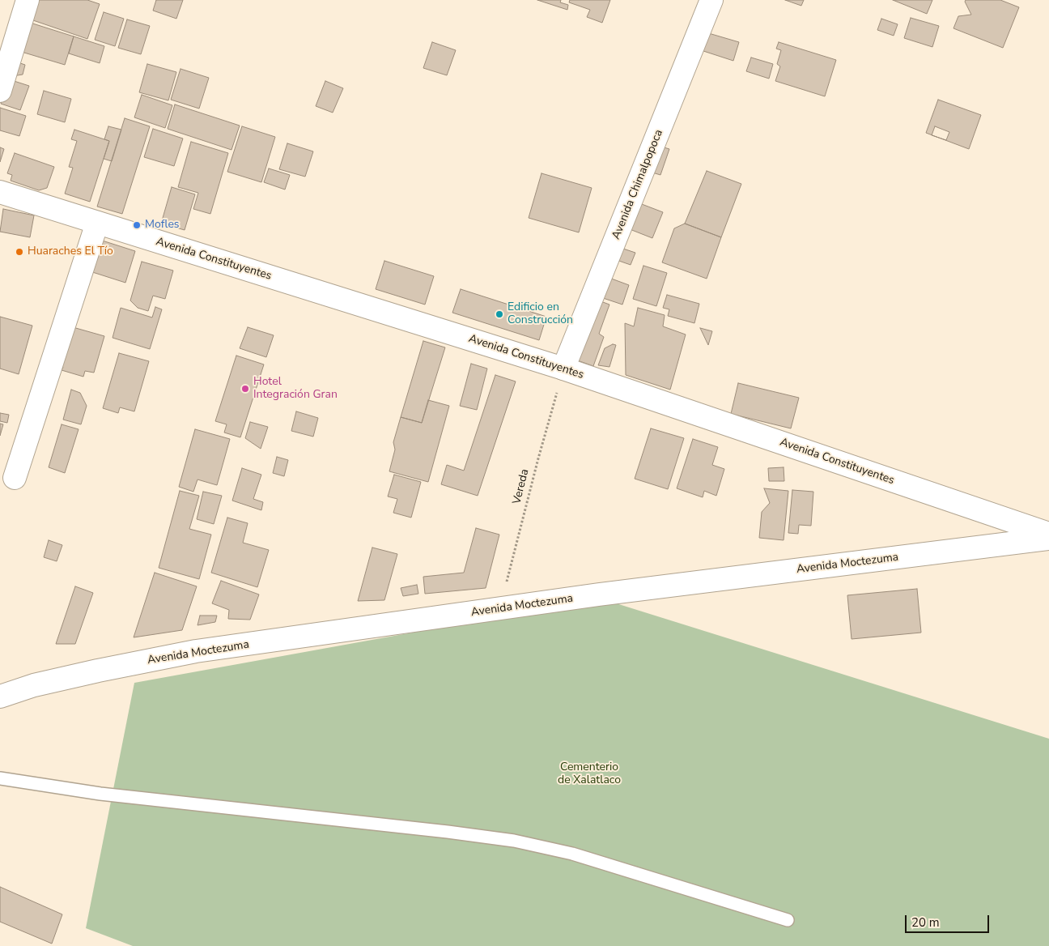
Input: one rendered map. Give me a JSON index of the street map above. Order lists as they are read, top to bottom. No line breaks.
{"streets":{"main road":["Avenida Chimalpopoca","Avenida Constituyentes","Avenida Moctezuma"],"path":["Vereda"]},"crossings":[["Avenida Chimalpopoca","Avenida Constituyentes"],["Avenida Chimalpopoca","Vereda"],["Avenida Constituyentes","Vereda"],["Vereda","Avenida Moctezuma"]],"parks":["Cementerio de Xalatlaco"],"places":["Mofles","Huaraches El Tío","Edificio en Construcción","Hotel Integración Gran"],"scale_bar":"20 m"}
